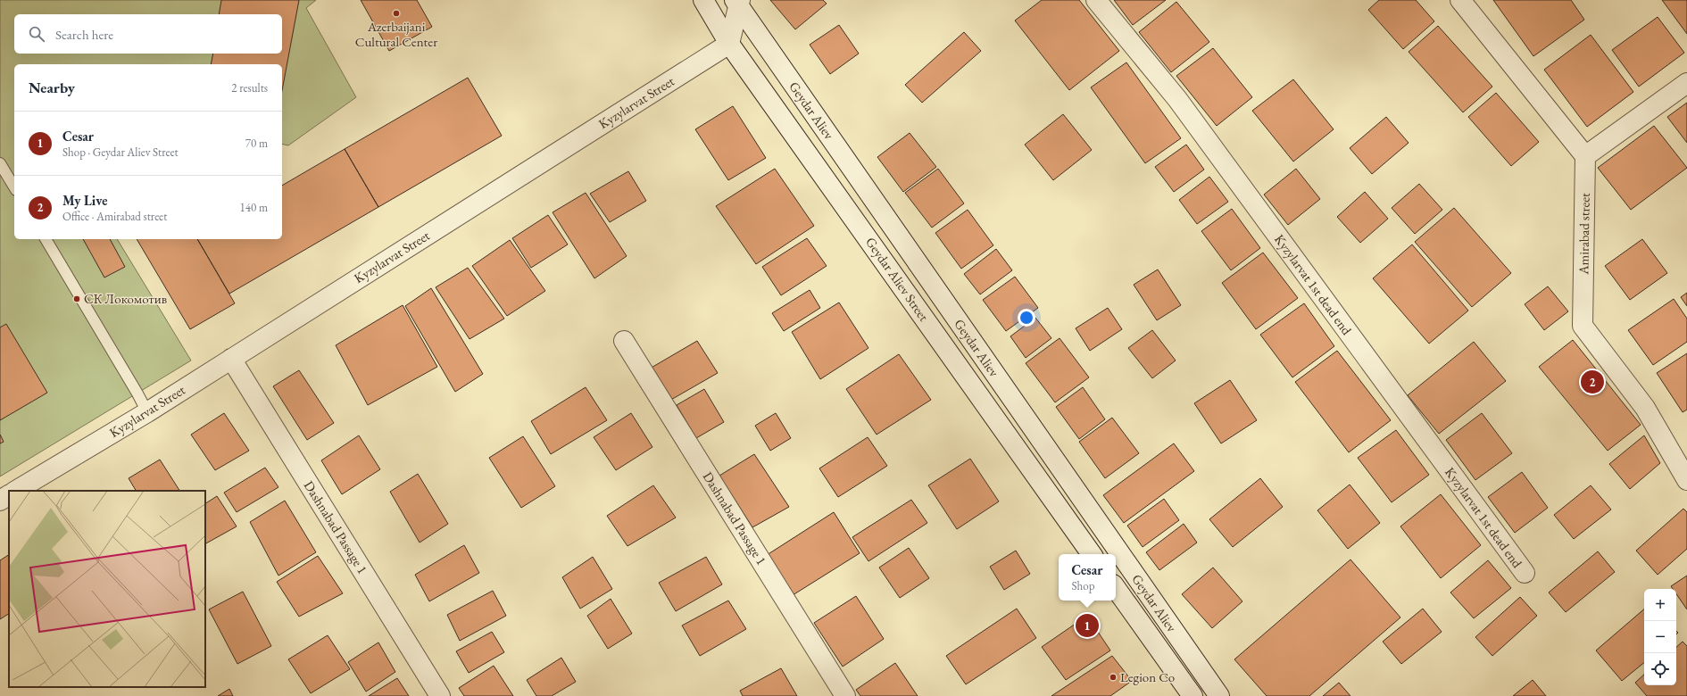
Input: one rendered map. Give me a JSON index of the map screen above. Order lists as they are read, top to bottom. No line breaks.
{"streets":{"street":["Kyzylarvat Street","Geydar Aliev","Amirabad street","Geydar Aliev Street","Kyzylarvat 1st dead end","Dashnabad Passage 1"]},"crossings":[["Kyzylarvat Street","Geydar Aliev Street"],["Kyzylarvat Street","Dashnabad Passage 1"]],"places":["Azerbaijani Cultural Center","СК Локомотив","Legion Co"],"page":{"search":"Search here","heading":["Nearby","2 results"],"list":[{"mark":"1","name":"Cesar","note":"Shop · Geydar Aliev Street","value":"70 m"},{"mark":"2","name":"My Live","note":"Office · Amirabad street","value":"140 m"}],"pins":["2","1"],"popup":["Cesar","Shop"],"map_buttons":["+","−"]}}
